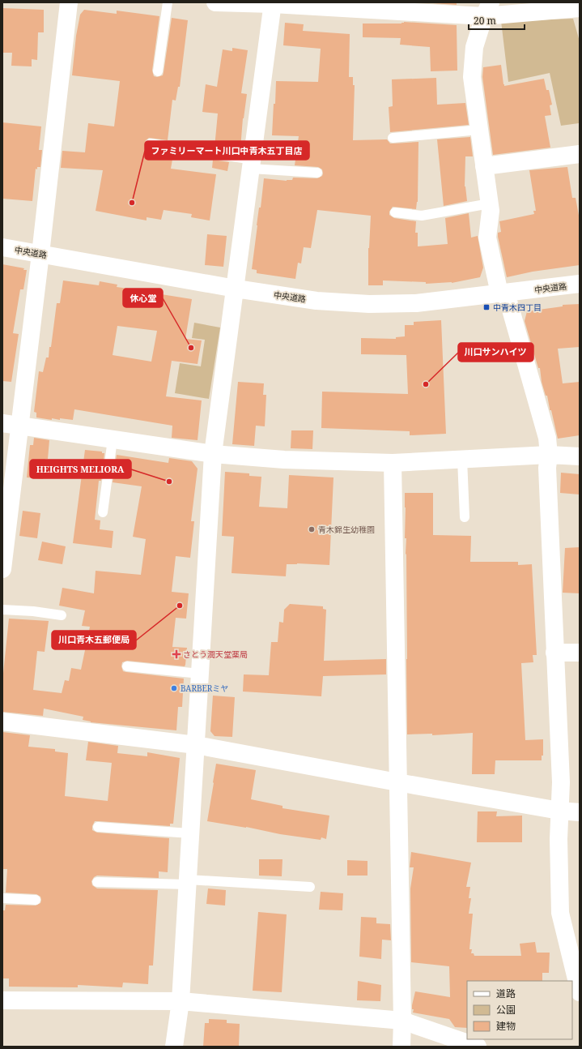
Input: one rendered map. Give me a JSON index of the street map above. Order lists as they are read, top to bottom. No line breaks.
{"streets":{"street":["中央道路"]},"places":{"other":["ファミリーマート川口中青木五丁目店","休心堂","川口サンハイツ","HEIGHTS MELIORA","青木錦生幼稚園","川口青木五郵便局","BARBERミヤ"],"transit":["中青木四丁目"],"health":["さとう潤天堂薬局"]},"legend":["道路","公園","建物"],"scale_bar":"20 m"}
